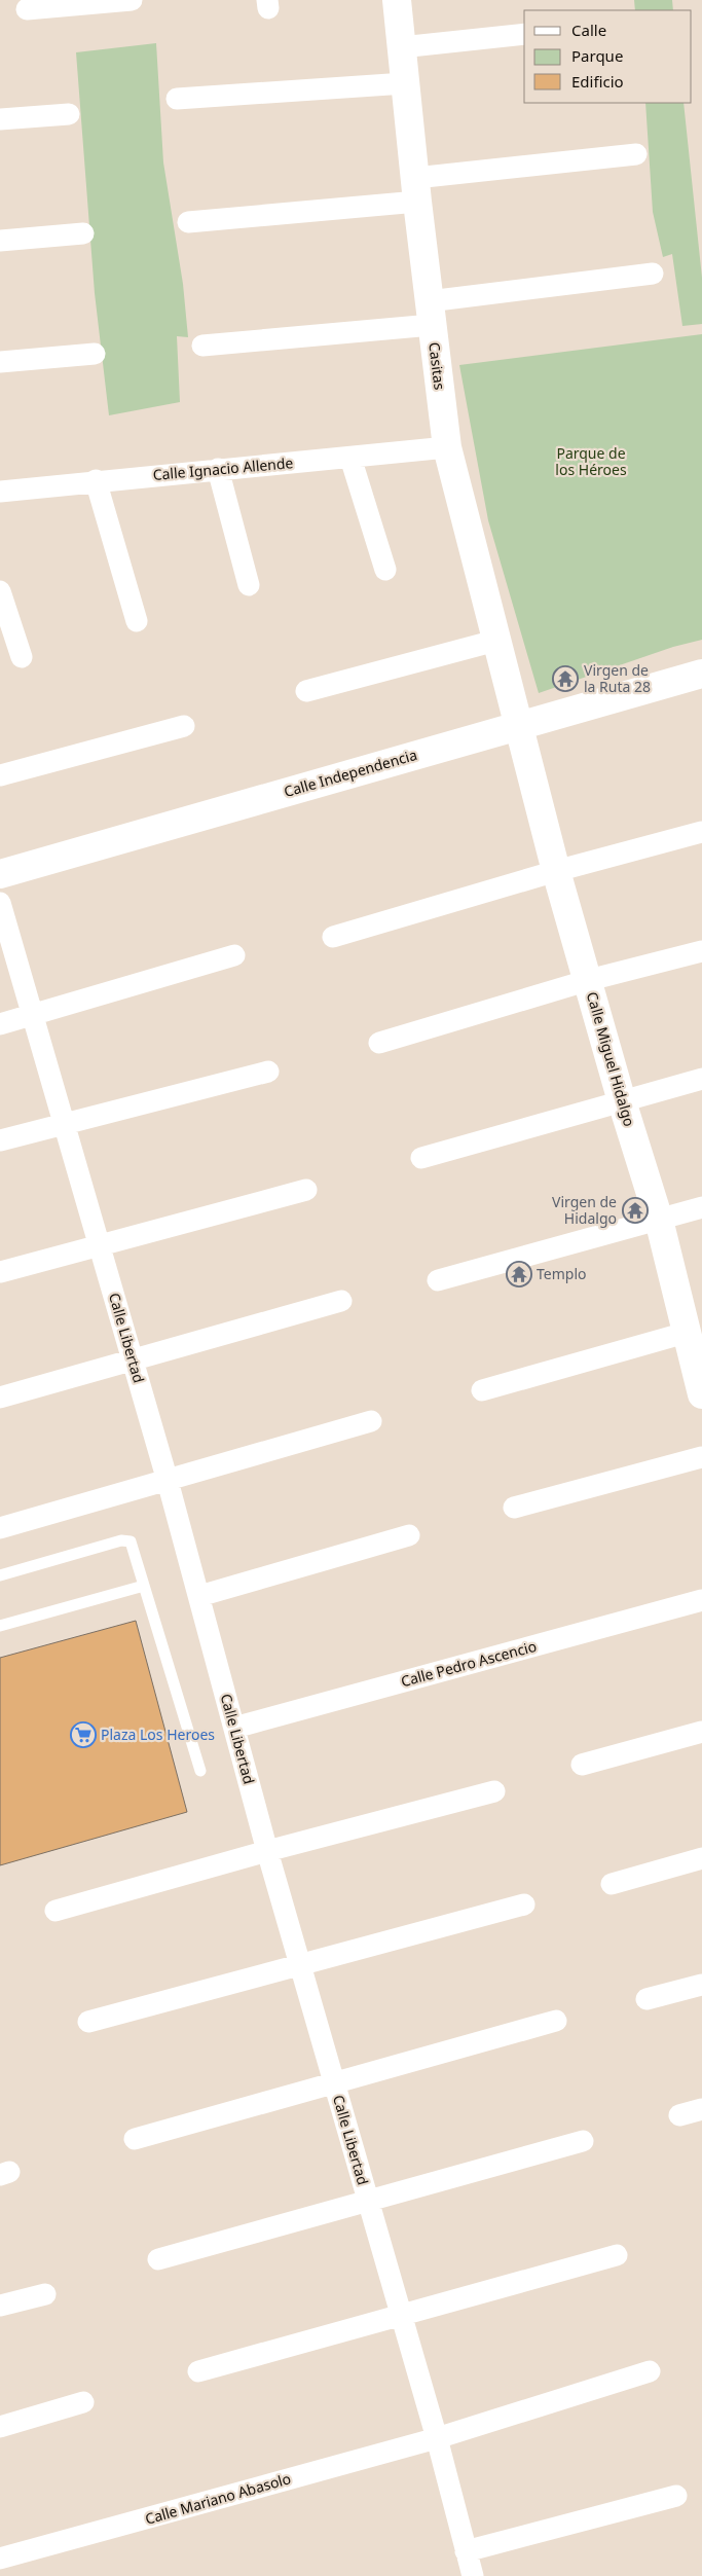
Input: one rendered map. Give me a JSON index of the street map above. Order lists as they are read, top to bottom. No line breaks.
{"streets":{"street":["Casitas","Calle Ignacio Allende","Calle Independencia","Calle Miguel Hidalgo","Calle Libertad","Calle Pedro Ascencio","Calle Mariano Abasolo"]},"crossings":[["Casitas","Calle Ignacio Allende"],["Casitas","Calle Independencia"],["Casitas","Calle Miguel Hidalgo"],["Calle Independencia","Calle Miguel Hidalgo"],["Calle Libertad","Calle Pedro Ascencio"],["Calle Libertad","Calle Mariano Abasolo"]],"parks":["Parque de los Héroes"],"places":{"temple":["Virgen de la Ruta 28","Virgen de Hidalgo","Templo"],"supermarket":["Plaza Los Heroes"]},"legend":["Calle","Parque","Edificio"]}
